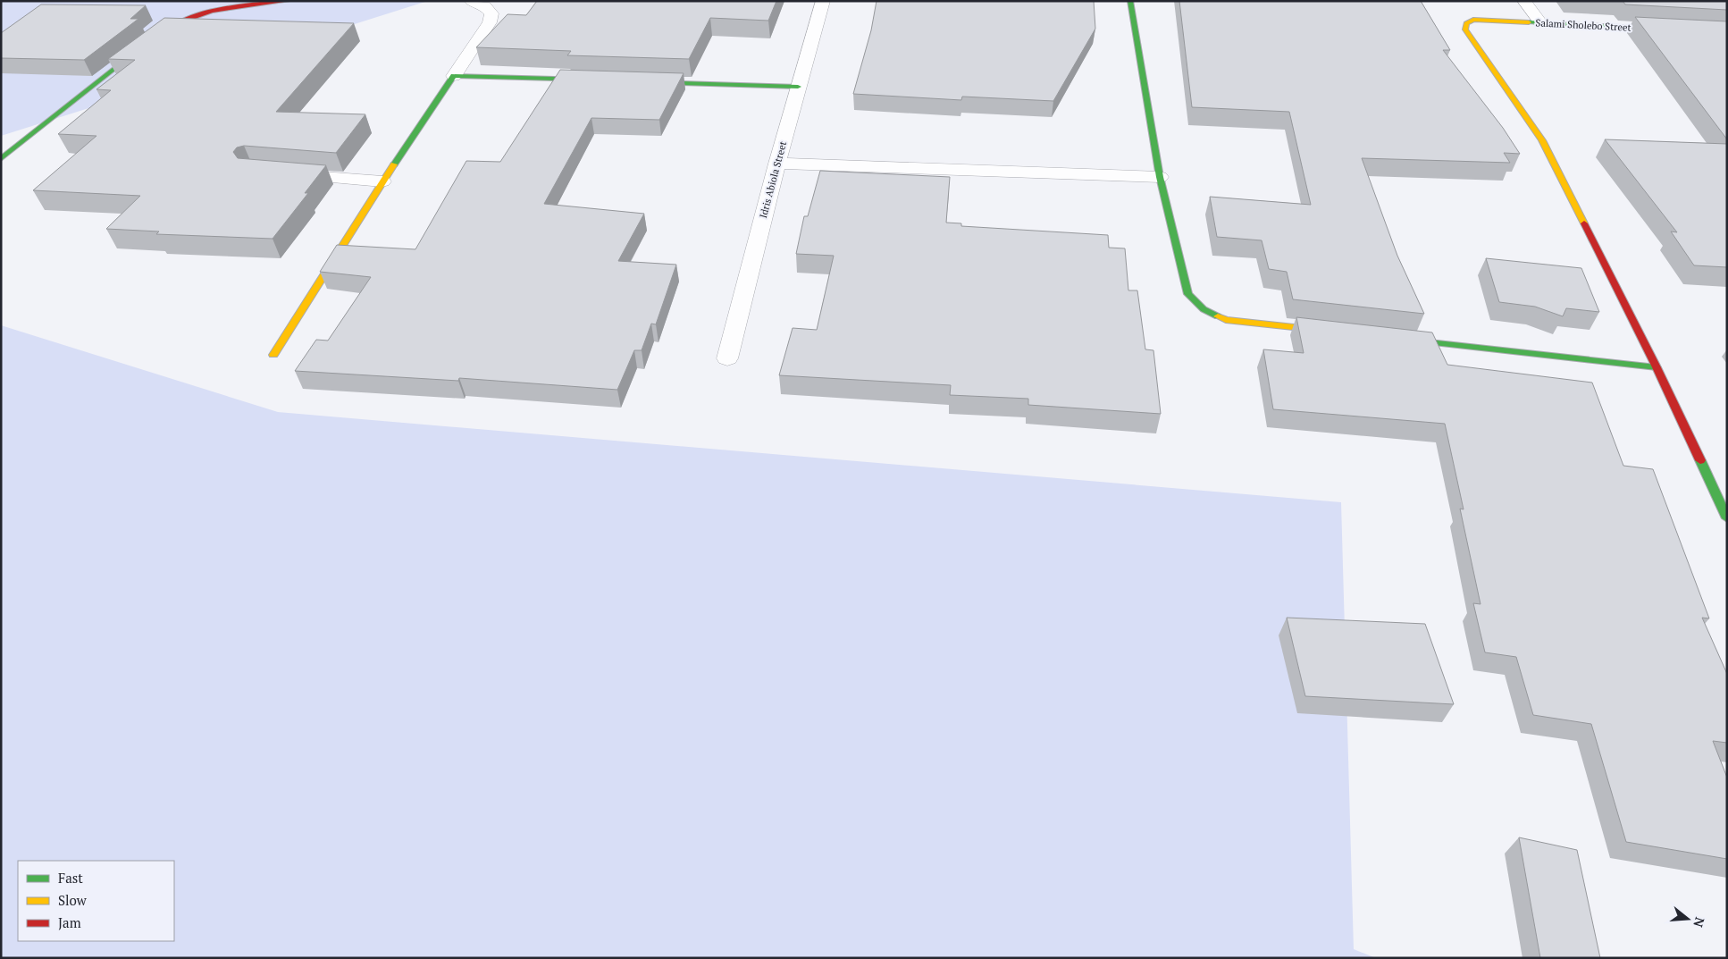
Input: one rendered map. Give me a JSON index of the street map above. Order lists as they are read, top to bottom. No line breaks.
{"streets":{"street":["Salami Sholebo Street","Idris Abiola Street"]},"legend":["Fast","Slow","Jam"],"north":"right"}
